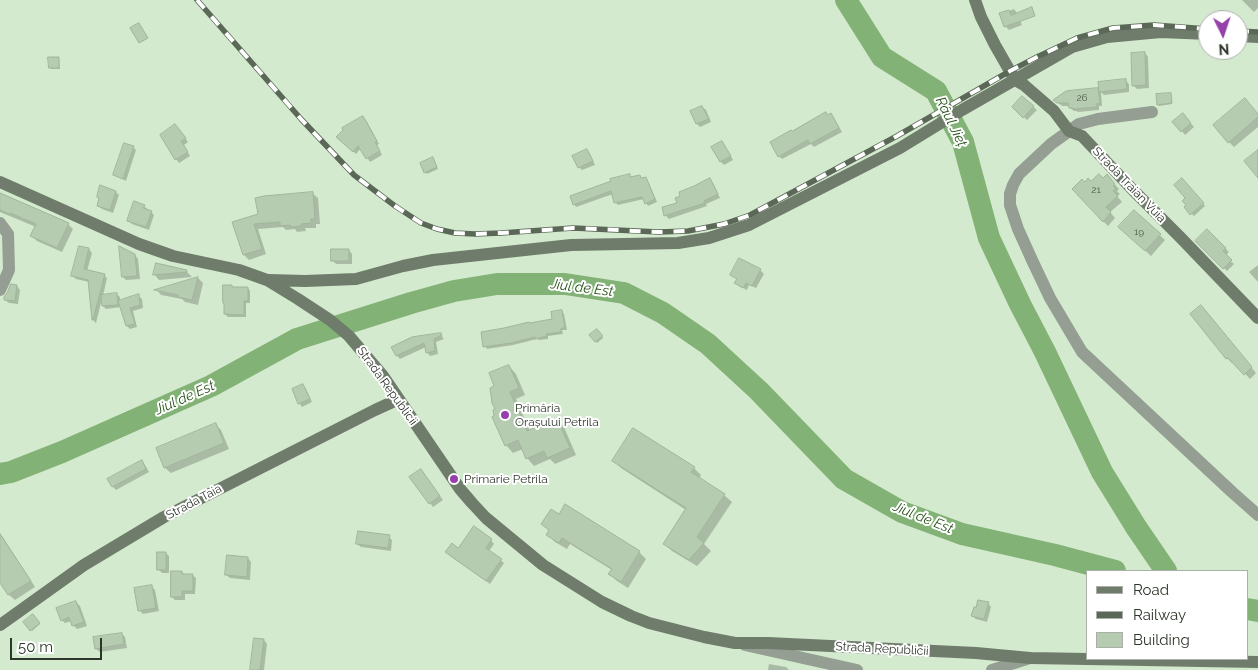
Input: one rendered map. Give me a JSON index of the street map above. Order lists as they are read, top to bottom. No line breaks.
{"streets":{"street":["Strada Traian Vuia","Strada Republicii","Strada Taia"]},"crossings":[["Strada Republicii","Strada Taia"]],"water":["Râul Jieț","Jiul de Est"],"places":["Primăria Orașului Petrila","Primarie Petrila"],"house_numbers":["26","21","19"],"legend":["Road","Railway","Building"],"scale_bar":"50 m","north":"bottom"}
